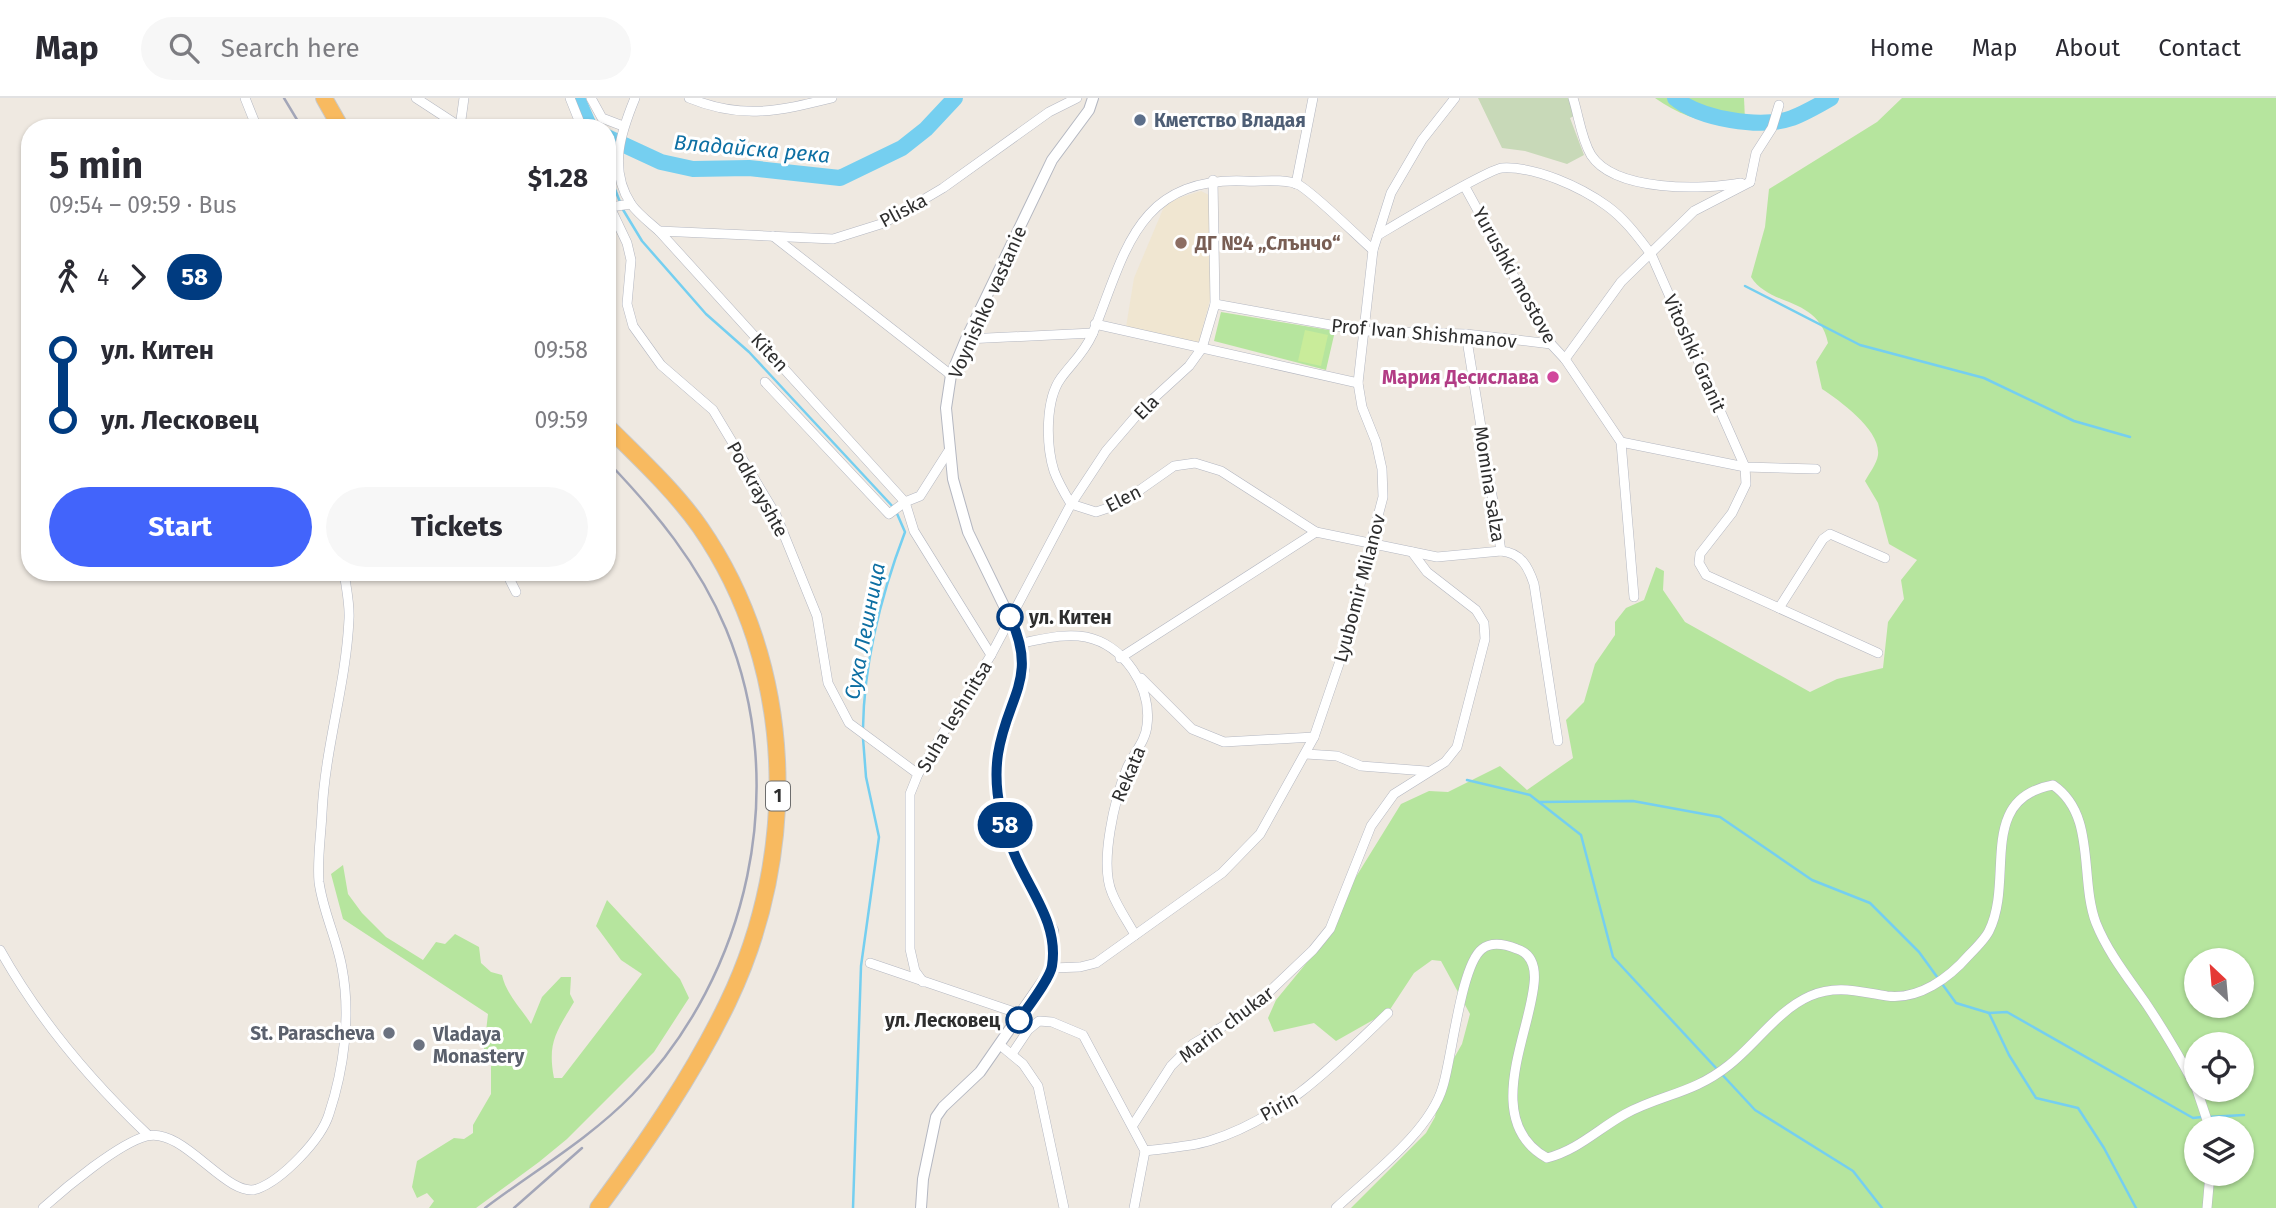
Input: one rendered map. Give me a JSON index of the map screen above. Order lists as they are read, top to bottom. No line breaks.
{"streets":{"highway":["1"],"street":["Pliska","Yurushki mostove","Voynishko vastanie","Prof Ivan Shishmanov","Kiten","Vitoshki Granit","Ela","Momina salza","Podkrayshte","Elen","Lyubomir Milanov","Suha leshnitsa","Rekata","Marin chukar","Pirin"]},"crossings":[["Pliska","Kiten"],["Yurushki mostove","Prof Ivan Shishmanov"],["Yurushki mostove","Vitoshki Granit"],["Voynishko vastanie","Ela"],["Voynishko vastanie","Lyubomir Milanov"],["Voynishko vastanie","Suha leshnitsa"],["Prof Ivan Shishmanov","Ela"],["Prof Ivan Shishmanov","Momina salza"],["Prof Ivan Shishmanov","Lyubomir Milanov"],["Kiten","Suha leshnitsa"],["Vitoshki Granit","Lyubomir Milanov"],["Ela","Elen"],["Ela","Suha leshnitsa"],["Momina salza","Elen"],["Podkrayshte","Suha leshnitsa"],["Elen","Lyubomir Milanov"],["Elen","Marin chukar"],["Lyubomir Milanov","Rekata"]],"water":["Владайска река","Суха Лешница"],"places":["Кметство Владая","ДГ №4 „Слънчо“","Мария Десислава","ул. Китен","ул. Лесковец","St. Parascheva","Vladaya Monastery"],"lines":["bus line 58"],"north":"top left","page":{"header":"Map","search":"Search here","nav":["Home","Map","About","Contact"],"on_map":"58","heading":["5 min","09:54 – 09:59 · Bus","$1.28"],"legs":["4","58"],"list":[{"name":"ул. Китен","value":"09:58"},{"name":"ул. Лесковец","value":"09:59"}],"buttons":["Start","Tickets"]}}
